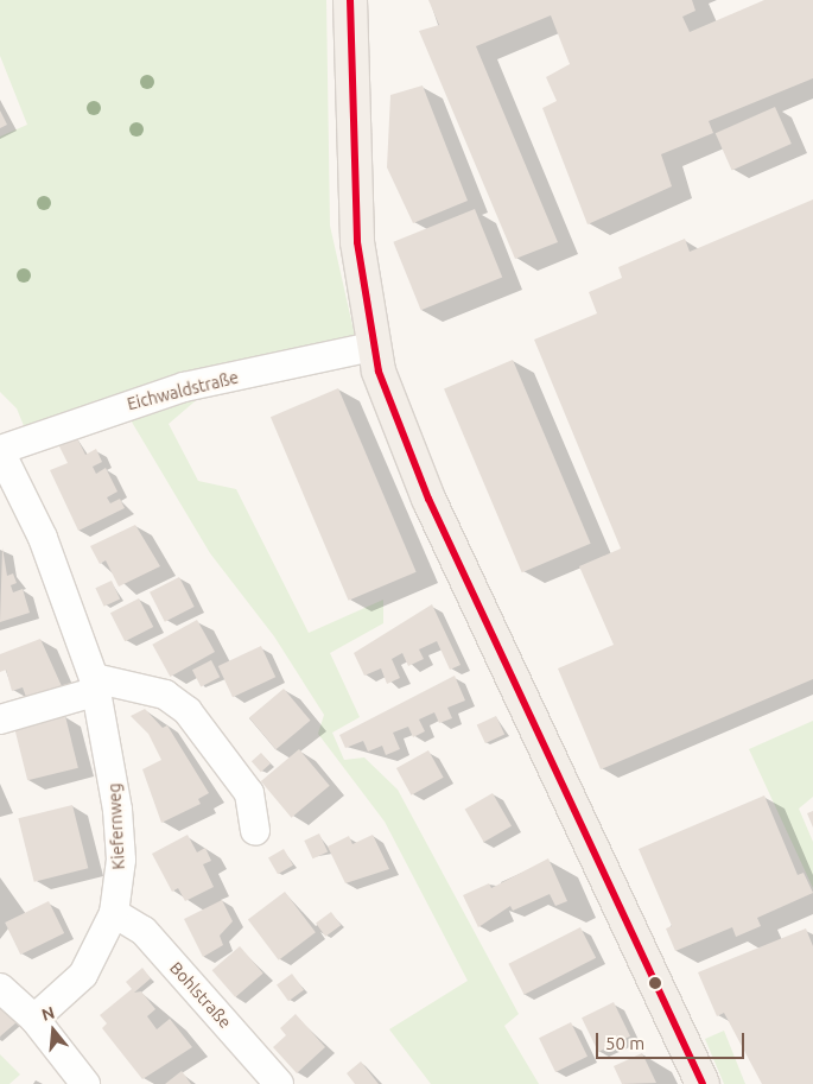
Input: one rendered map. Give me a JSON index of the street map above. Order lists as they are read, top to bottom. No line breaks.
{"streets":{"street":["Eichwaldstraße","Kiefernweg","Bohlstraße"]},"crossings":[["Eichwaldstraße","Kiefernweg"],["Kiefernweg","Bohlstraße"]],"scale_bar":"50 m","north":"top"}
